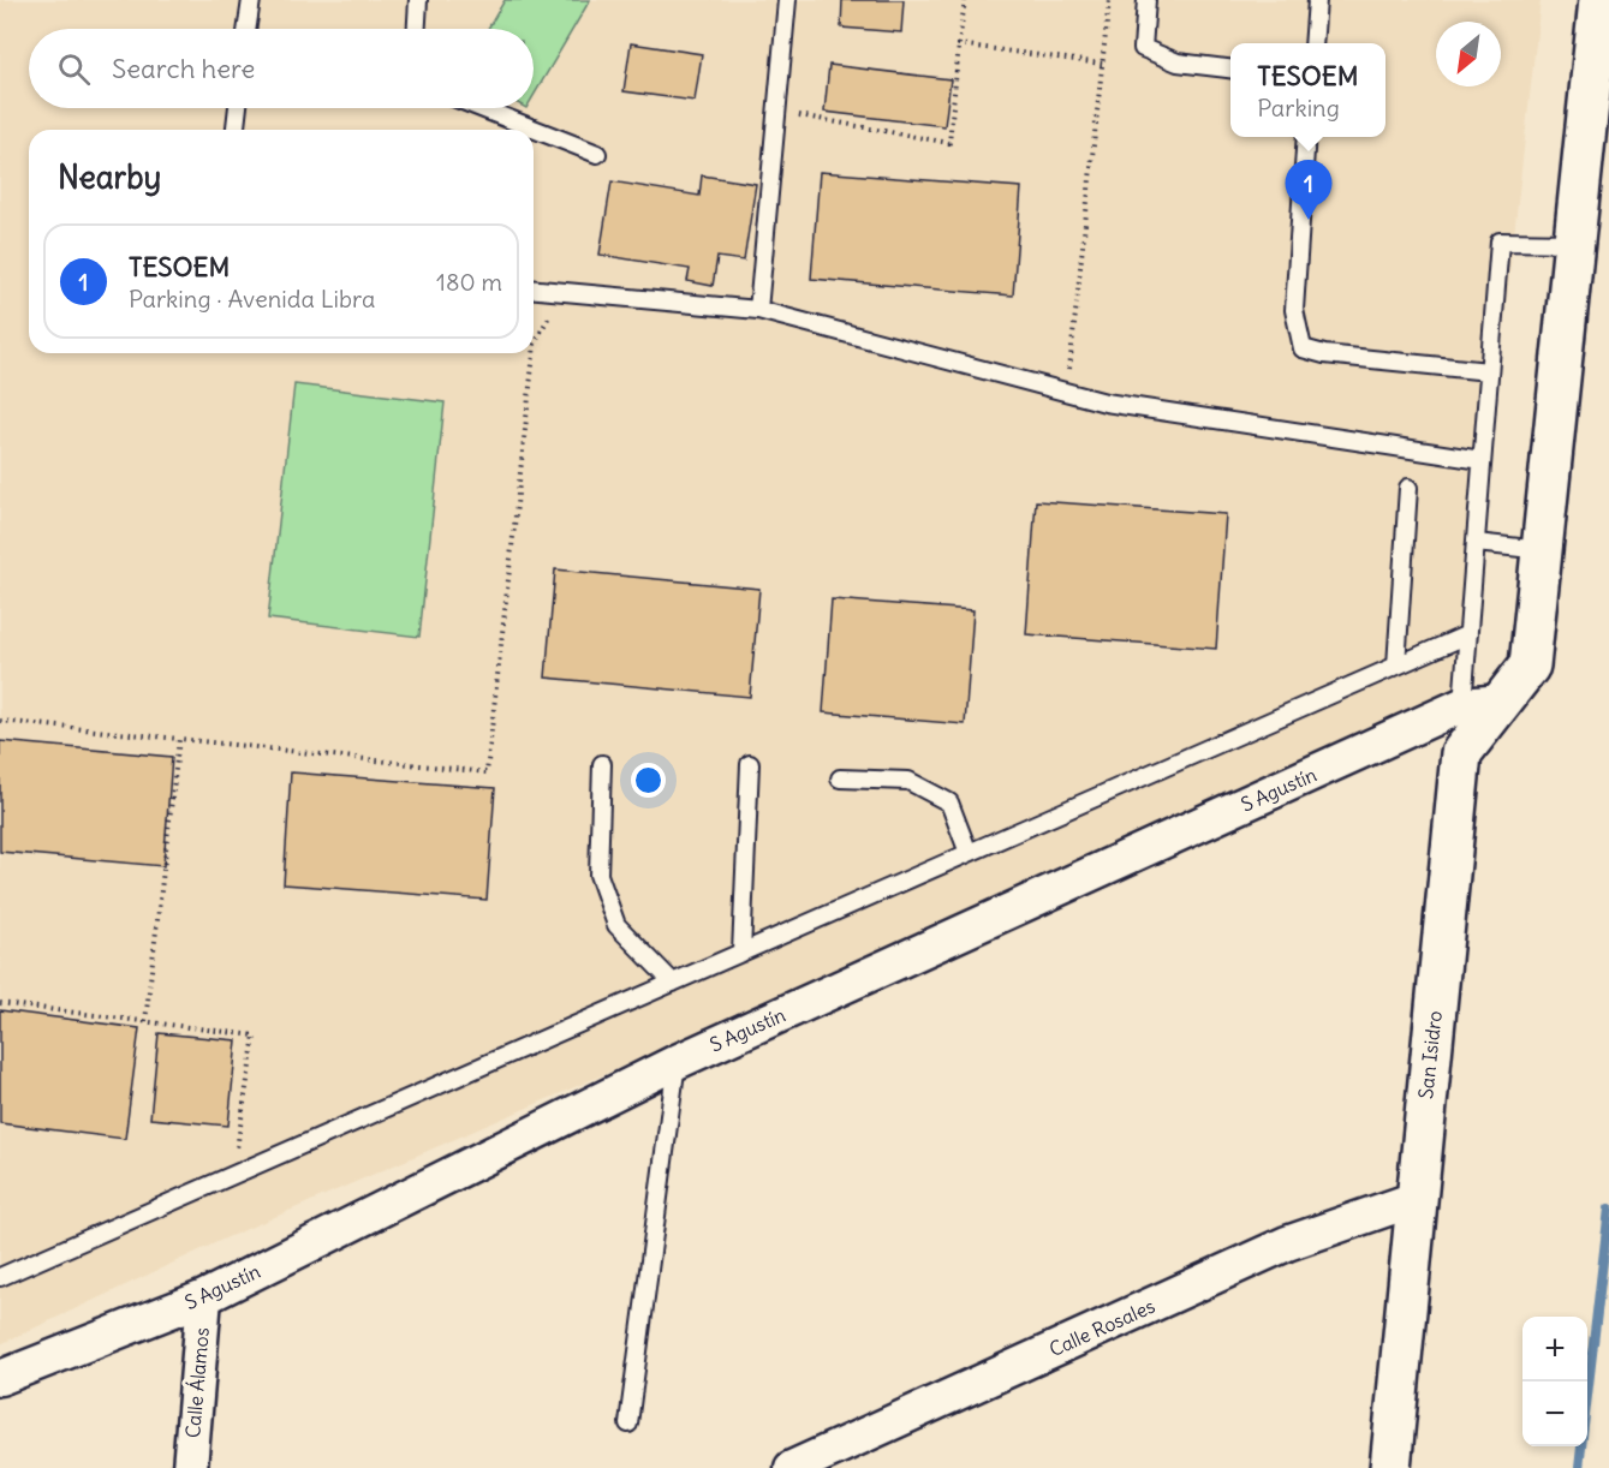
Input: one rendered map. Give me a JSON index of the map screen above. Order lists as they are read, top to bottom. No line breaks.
{"streets":{"main road":["San Isidro"],"street":["S Agustín","Calle Rosales","Calle Álamos"]},"crossings":[["S Agustín","San Isidro"],["S Agustín","Calle Álamos"],["San Isidro","Calle Rosales"]],"north":"bottom left","page":{"search":"Search here","popup":["TESOEM","Parking"],"heading":"Nearby","pins":"1","list":[{"mark":"1","name":"TESOEM","note":"Parking · Avenida Libra","value":"180 m"}],"map_buttons":["+","−"]}}
